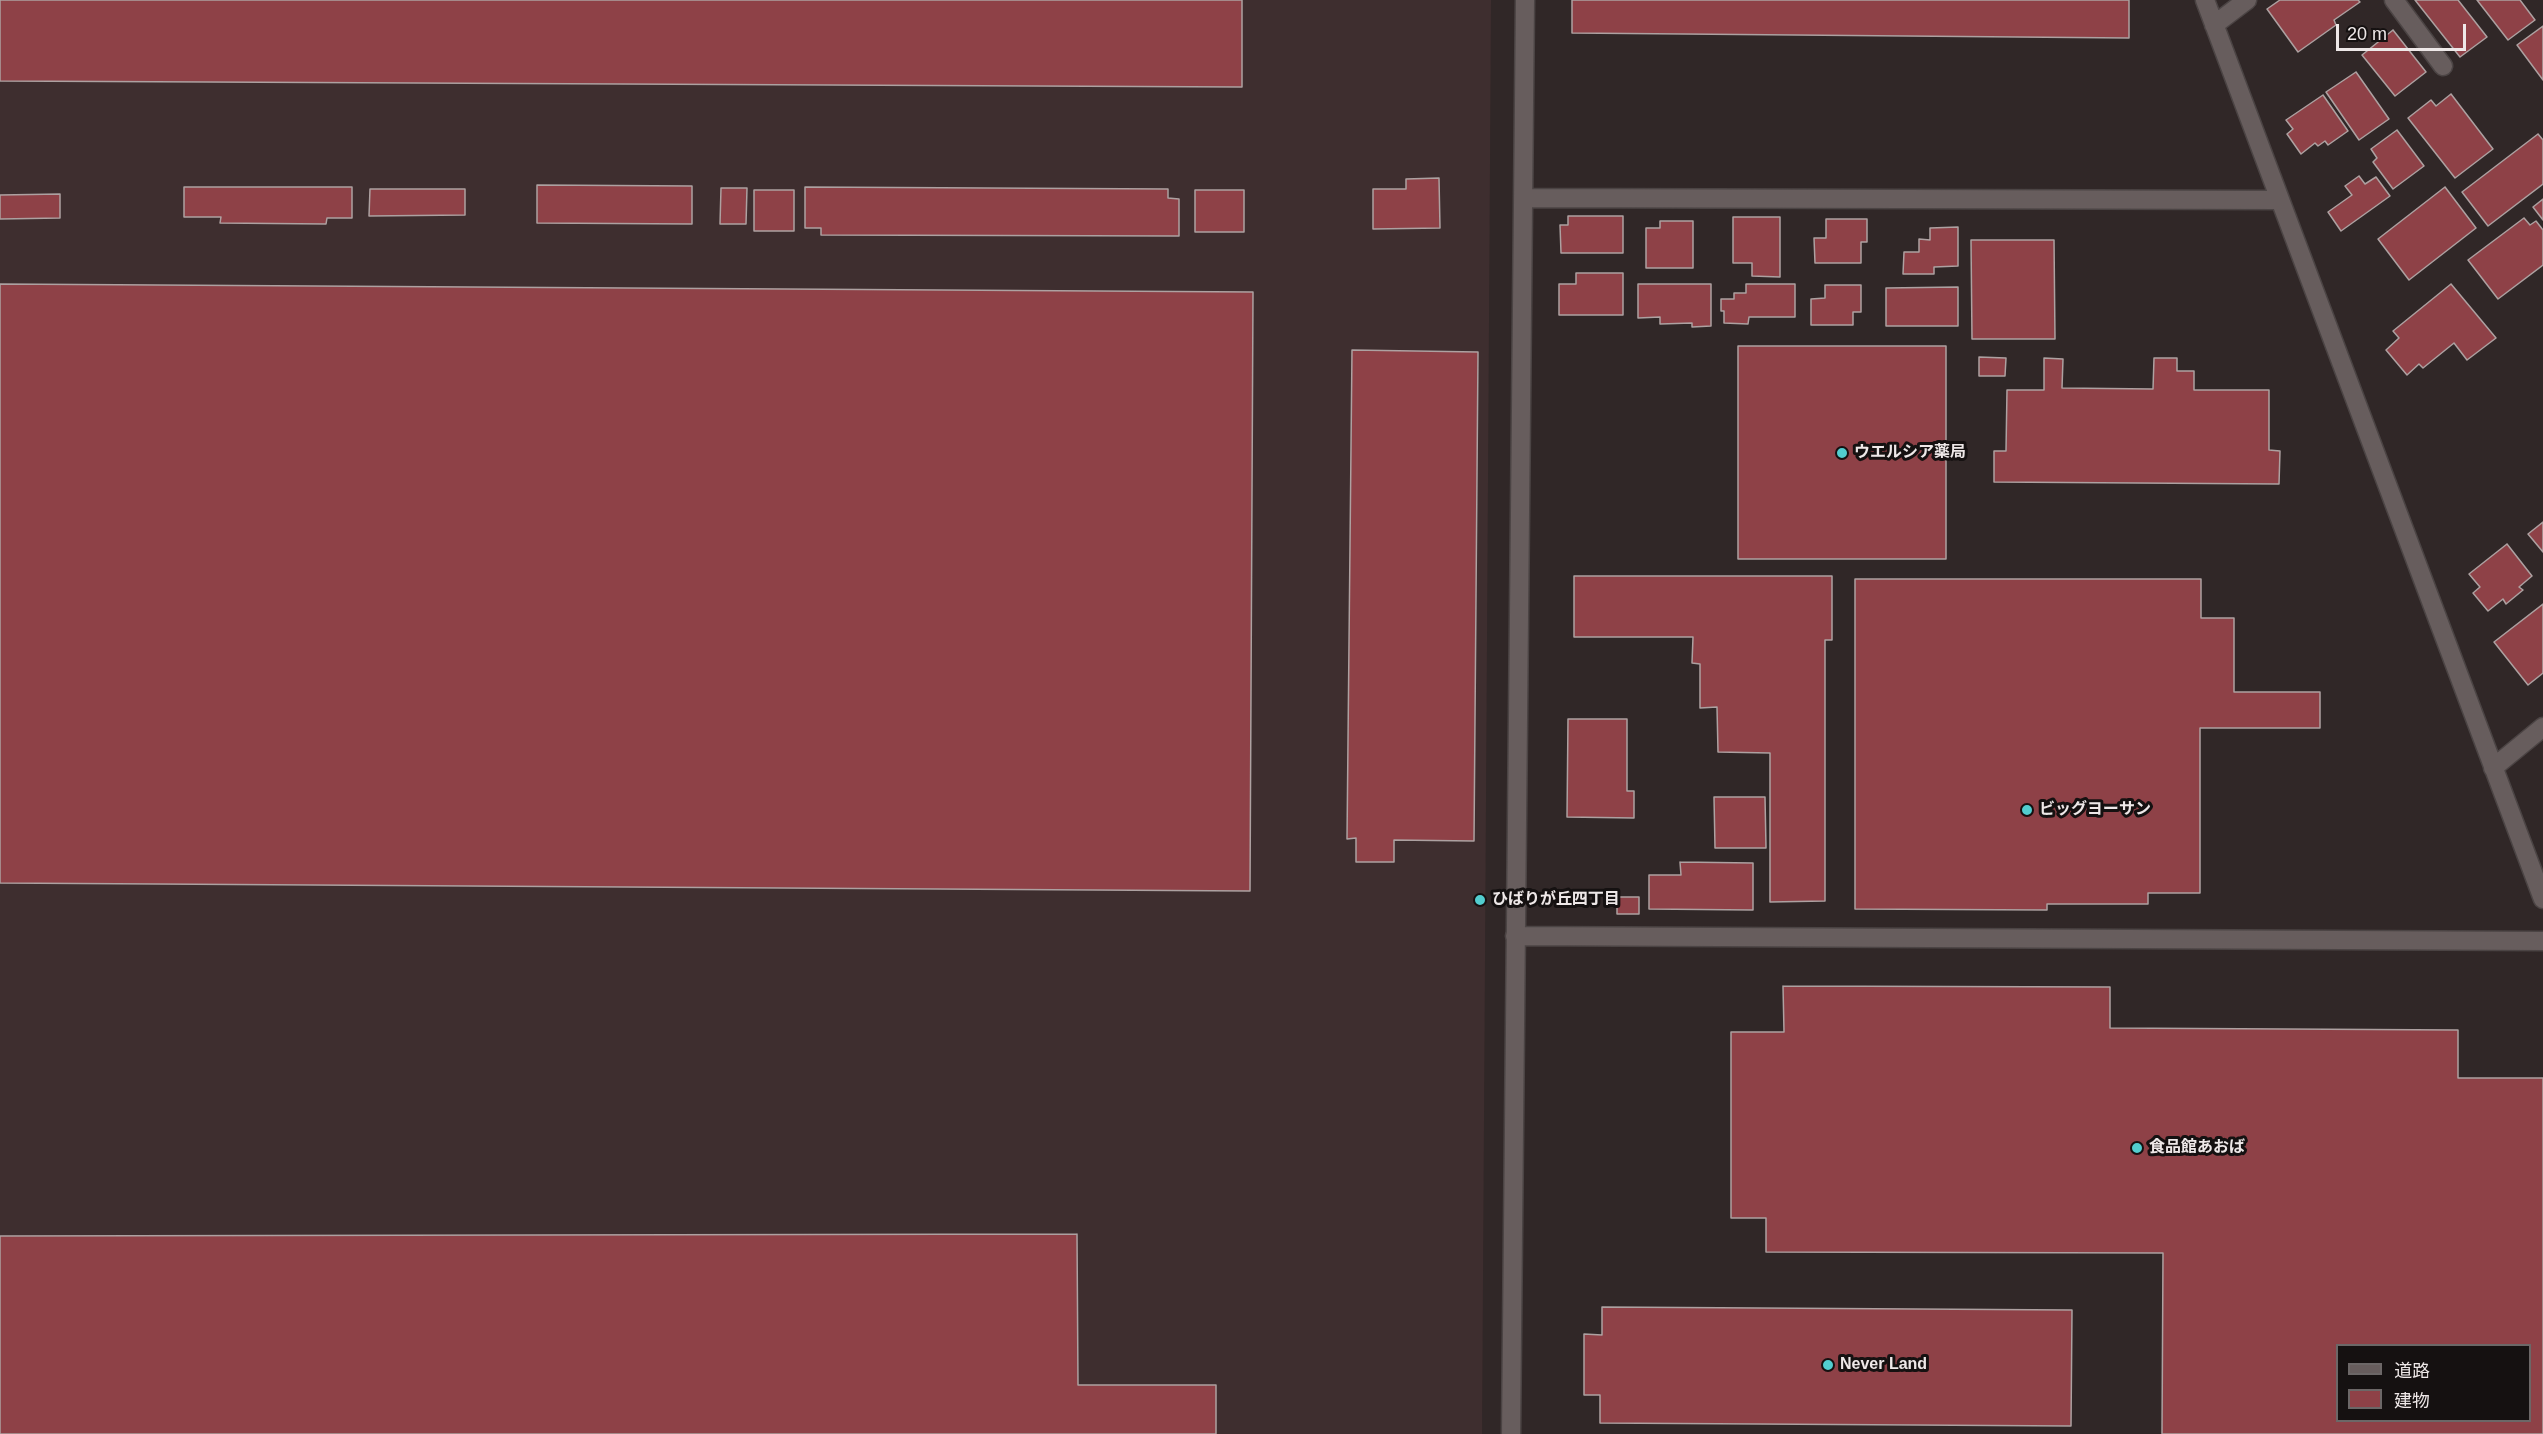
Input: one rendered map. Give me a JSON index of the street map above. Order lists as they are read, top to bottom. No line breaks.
{"places":["ウエルシア薬局","ビッグヨーサン","ひばりが丘四丁目","食品館あおば","Never Land"],"legend":["道路","建物"],"scale_bar":"20 m"}
